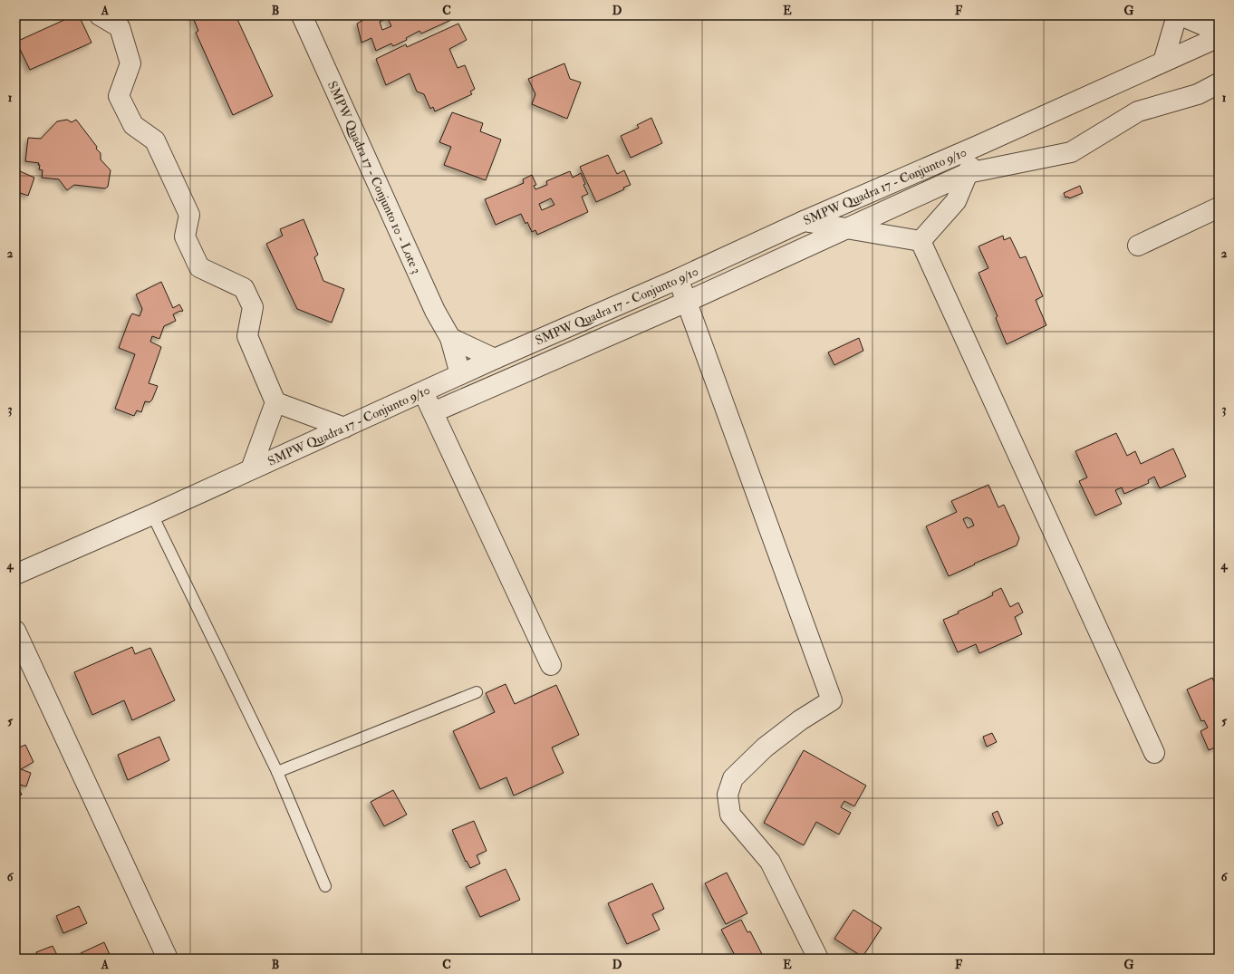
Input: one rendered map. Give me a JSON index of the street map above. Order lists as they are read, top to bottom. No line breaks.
{"streets":{"street":["SMPW Quadra 17 - Conjunto 10 - Lote 3","SMPW Quadra 17 - Conjunto 9/10"]},"crossings":[["SMPW Quadra 17 - Conjunto 10 - Lote 3","SMPW Quadra 17 - Conjunto 9/10"]],"grid":{"columns":["A","B","C","D","E","F","G"],"rows":["1","2","3","4","5","6"]}}
